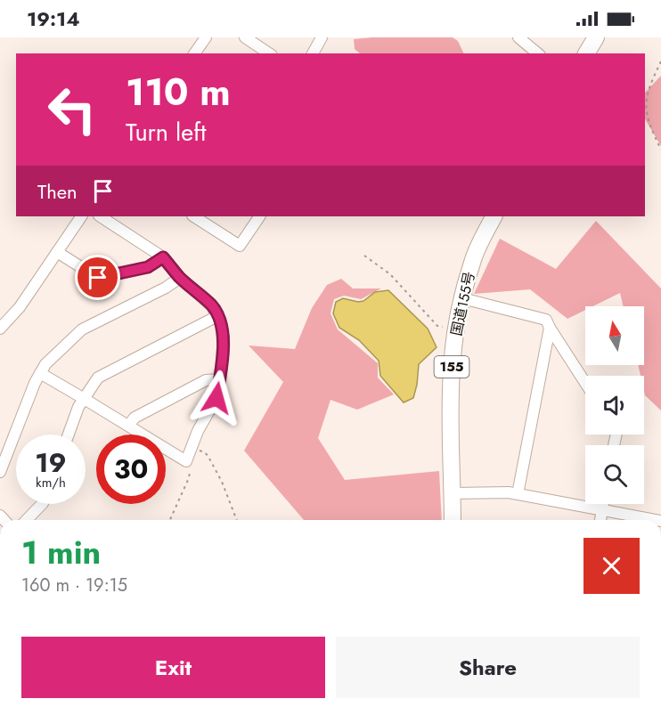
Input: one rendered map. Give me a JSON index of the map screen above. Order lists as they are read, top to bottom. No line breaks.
{"streets":{"highway":["国道155号","155"]},"north":"top","page":{"status":"19:14","turn":["110 m","Turn left"],"then":"Then","speed":"19 km/h","limit":"30","heading":["1 min","160 m · 19:15"],"buttons":["Exit","Share"]}}
